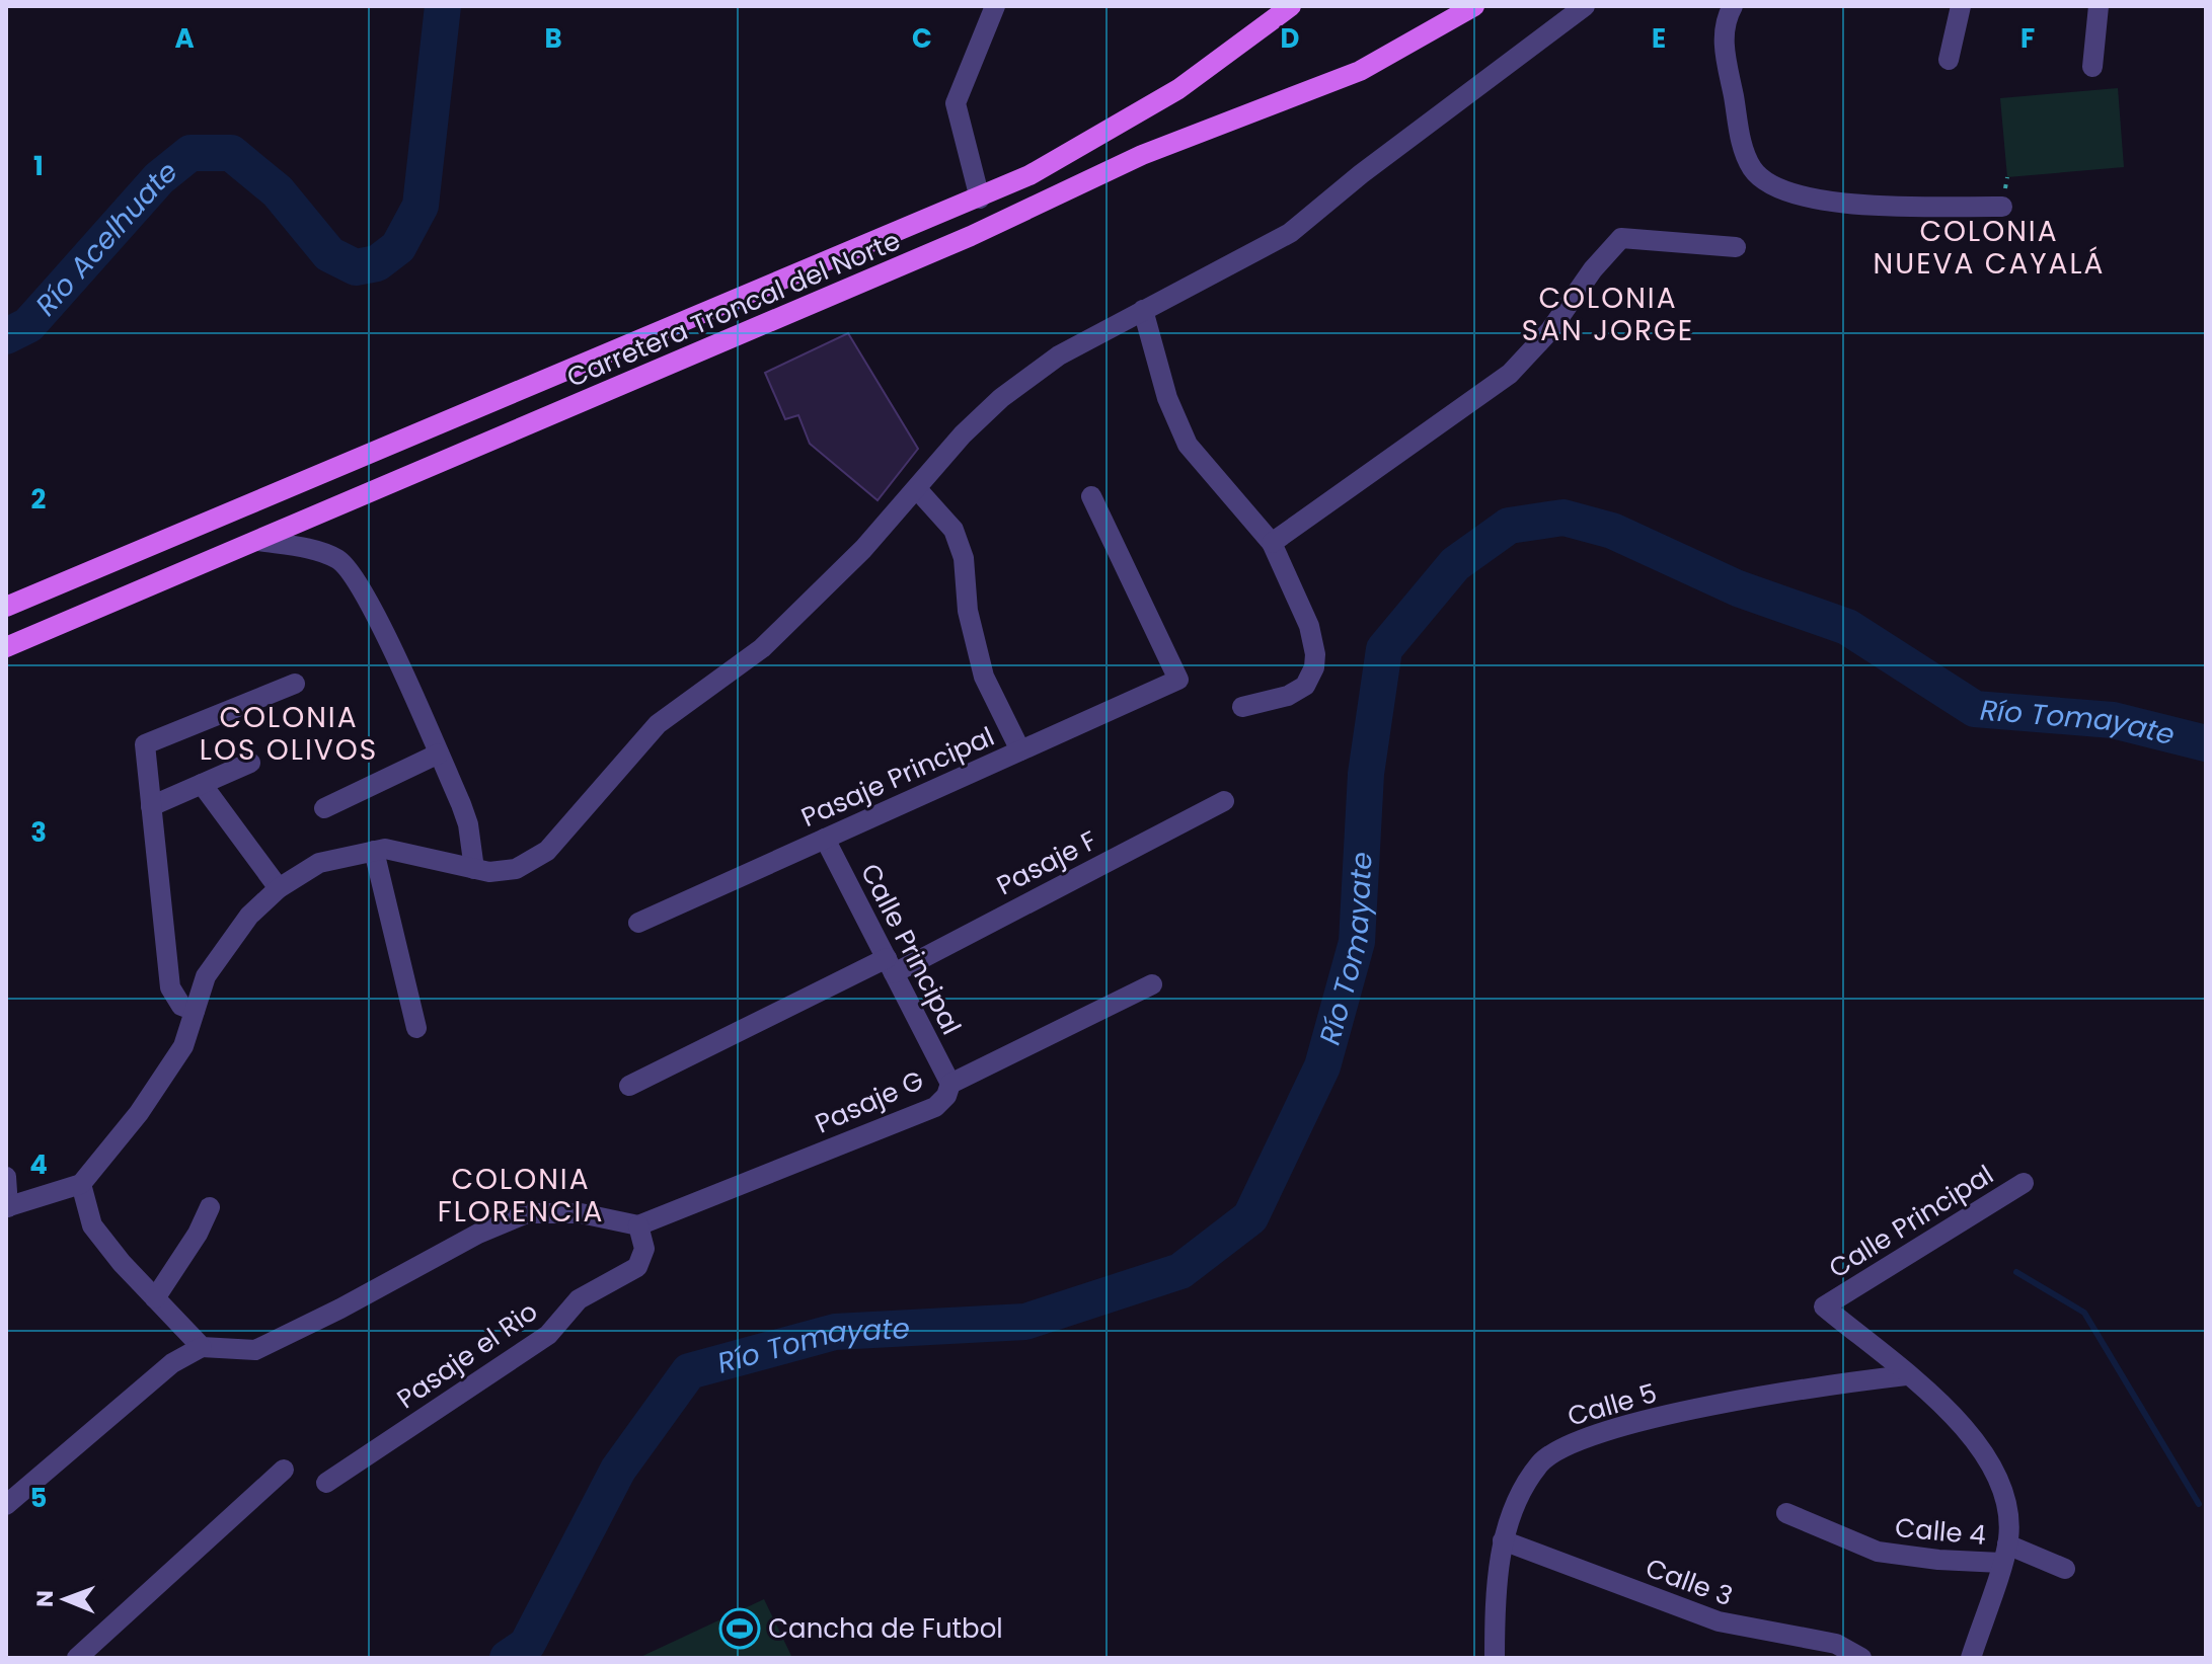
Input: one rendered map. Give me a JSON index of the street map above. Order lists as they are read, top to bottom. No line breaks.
{"streets":{"main road":["Carretera Troncal del Norte"],"street":["Pasaje Principal","Pasaje F","Calle Principal","Pasaje G","Pasaje el Rio","Calle 5","Calle 4","Calle 3"]},"crossings":[["Pasaje Principal","Calle Principal"],["Pasaje F","Calle Principal"],["Calle Principal","Pasaje G"],["Calle Principal","Calle 5"],["Calle Principal","Calle 4"],["Pasaje G","Pasaje el Rio"],["Calle 5","Calle 3"]],"districts":["COLONIA NUEVA CAYALÁ","COLONIA SAN JORGE","COLONIA LOS OLIVOS","COLONIA FLORENCIA"],"water":["Río Acelhuate","Río Tomayate"],"places":{"sports":["Cancha de Futbol"]},"north":"left","grid":{"columns":["A","B","C","D","E","F"],"rows":["1","2","3","4","5"]}}
